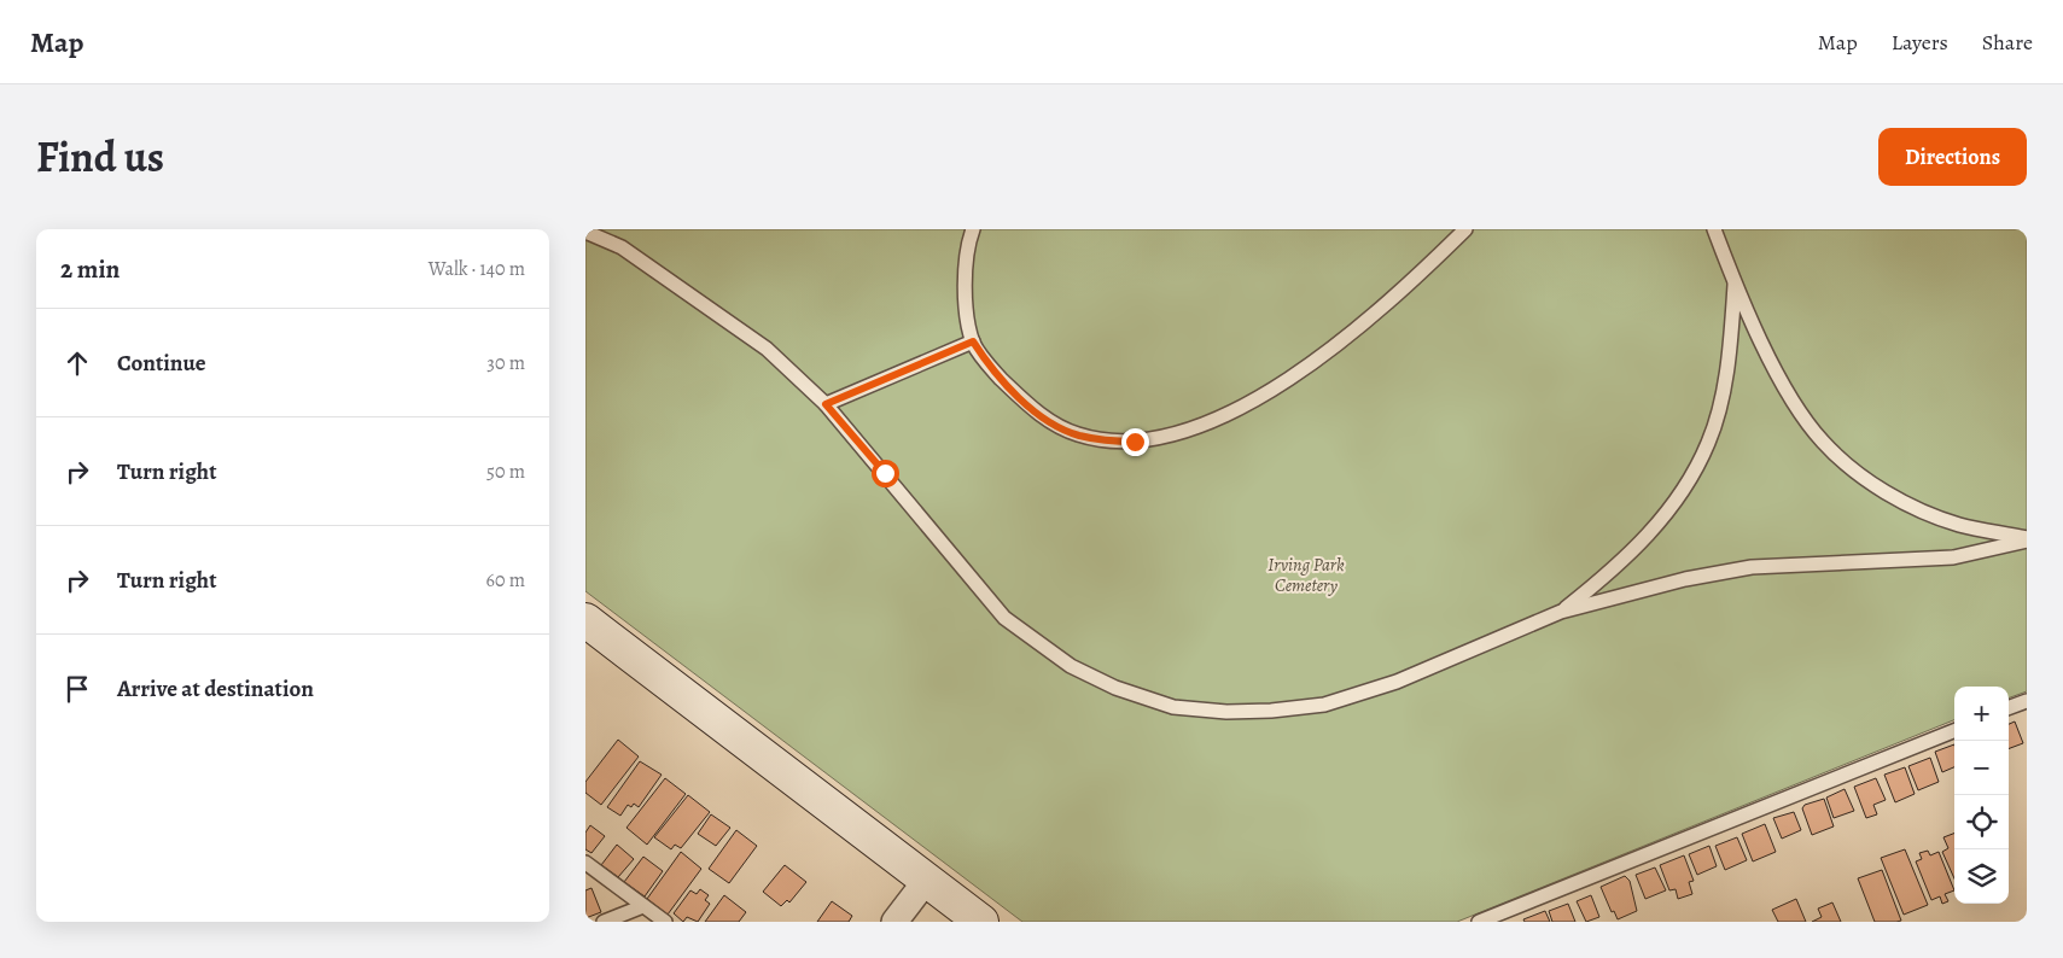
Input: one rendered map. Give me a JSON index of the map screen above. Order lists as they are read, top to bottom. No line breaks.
{"parks":["Irving Park Cemetery"],"page":{"header":"Map","nav":["Map","Layers","Share"],"title":"Find us","buttons":"Directions","heading":["2 min","Walk · 140 m"],"list":[["Continue","30 m"],["Turn right","50 m"],["Turn right","60 m"],"Arrive at destination"],"map_buttons":["+","−"]}}
